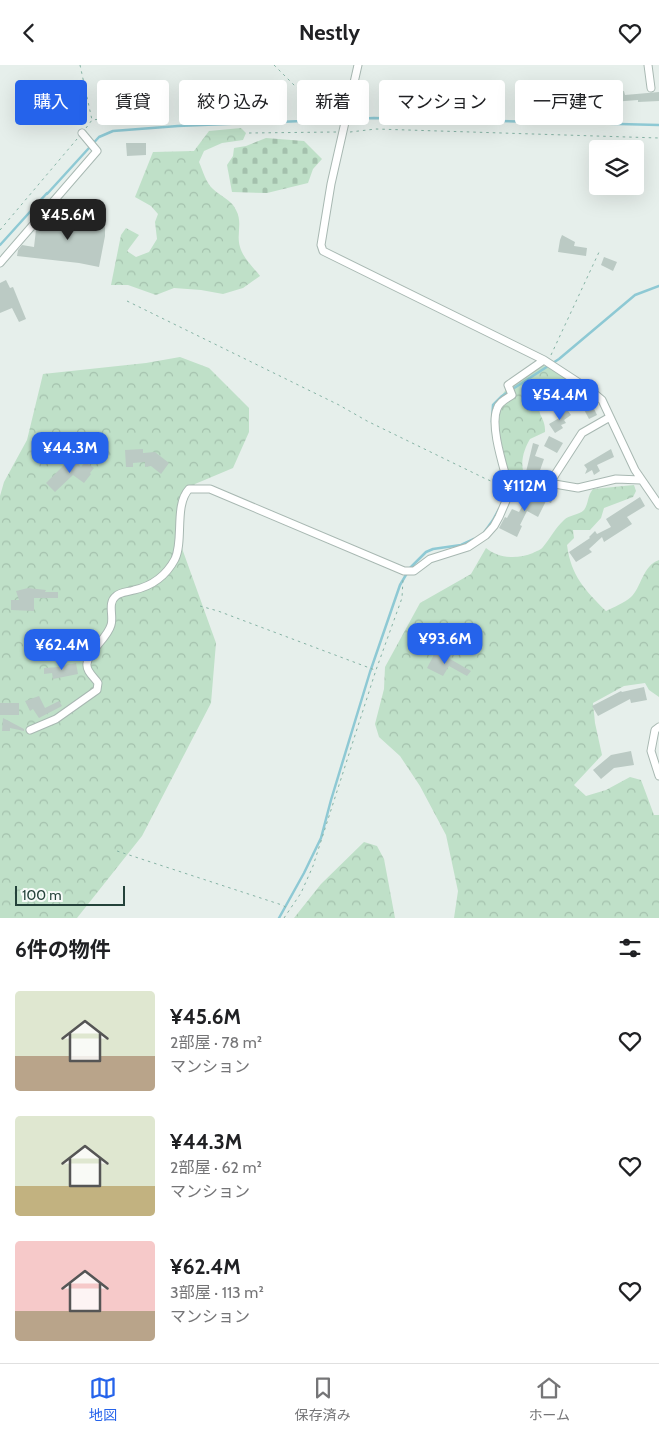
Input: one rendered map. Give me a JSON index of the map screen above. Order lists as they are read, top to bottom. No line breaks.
{"scale_bar":"100 m","page":{"header":"Nestly","chip":["購入","賃貸","絞り込み","新着","マンション","一戸建て"],"price":["¥45.6M","¥54.4M","¥44.3M","¥112M","¥93.6M","¥62.4M"],"scale":"100 m","heading":"6件の物件","list":[{"name":"¥45.6M","note":"2部屋 · 78 m² · マンション"},{"name":"¥44.3M","note":"2部屋 · 62 m² · マンション"},{"name":"¥62.4M","note":"3部屋 · 113 m² · マンション"}],"tabs":["地図","保存済み","ホーム"]}}
